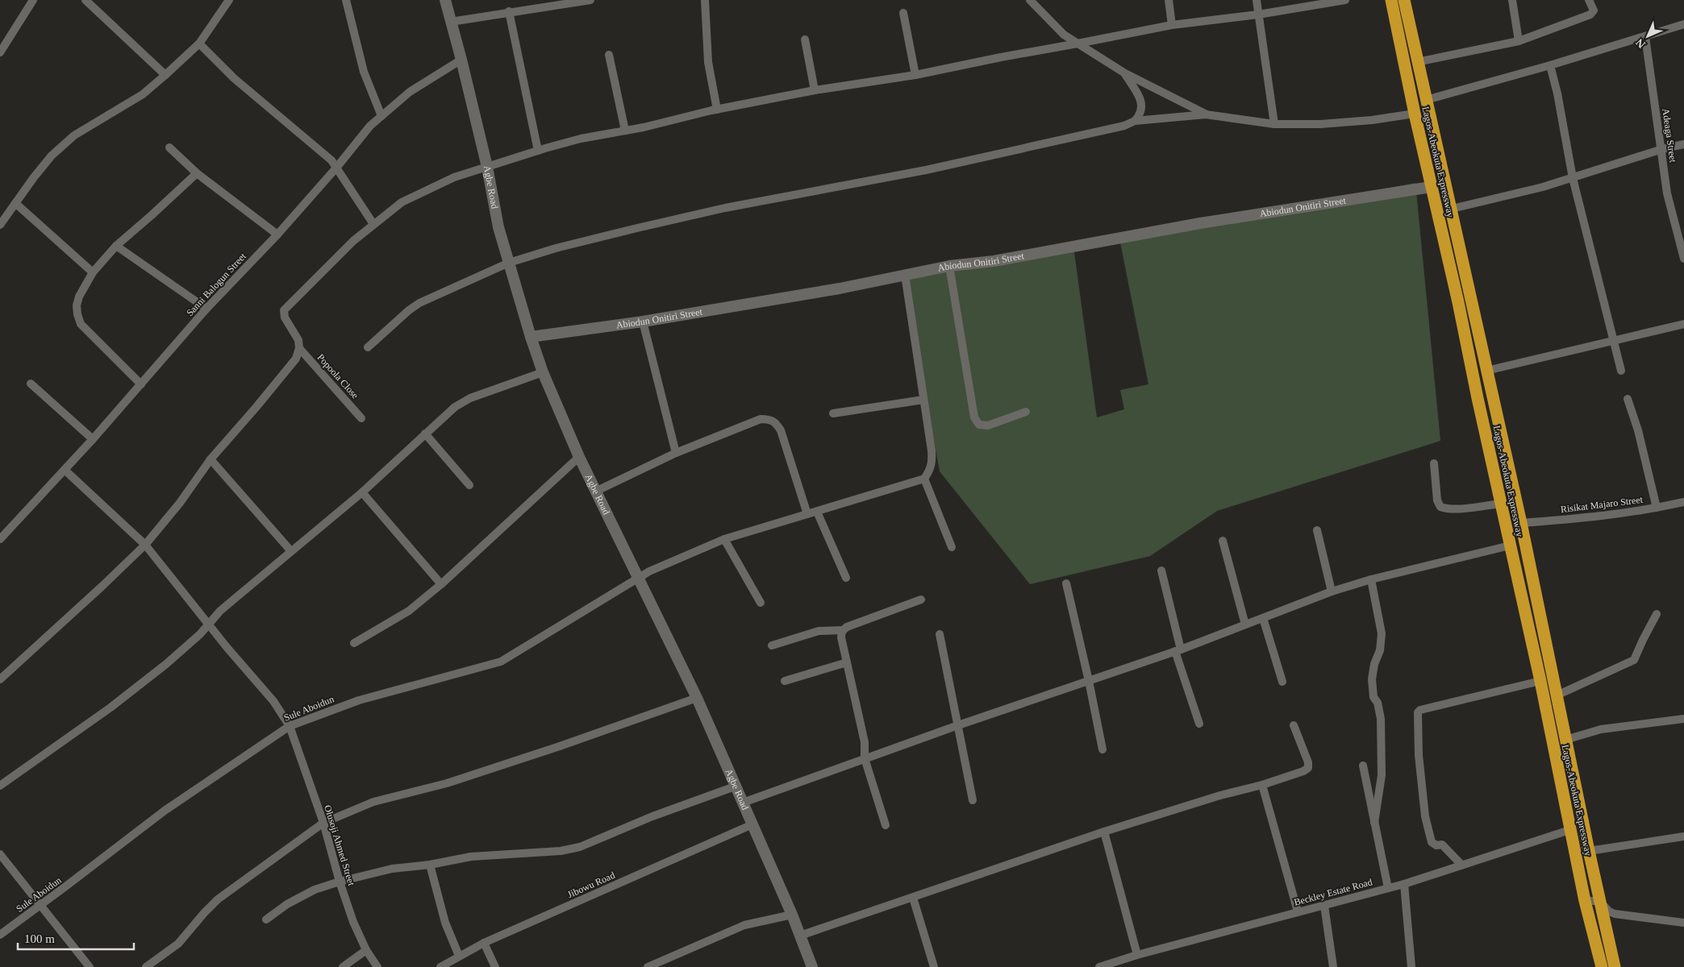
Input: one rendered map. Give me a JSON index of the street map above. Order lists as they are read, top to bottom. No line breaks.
{"streets":{"highway":["Lagos-Abeokuta Expressway"],"street":["Adeaga Street","Agbe Road","Abiodun Onitiri Street","Sanni Balogun Street","Popoola Close","Risikat Majaro Street","Sule Aboidun","Olusoji Ahmed Street","Jibowu Road","Beckley Estate Road"]},"crossings":[["Lagos-Abeokuta Expressway","Abiodun Onitiri Street"],["Lagos-Abeokuta Expressway","Risikat Majaro Street"],["Lagos-Abeokuta Expressway","Beckley Estate Road"],["Agbe Road","Abiodun Onitiri Street"],["Agbe Road","Sanni Balogun Street"],["Agbe Road","Sule Aboidun"],["Agbe Road","Jibowu Road"],["Sanni Balogun Street","Olusoji Ahmed Street"],["Sule Aboidun","Olusoji Ahmed Street"]],"scale_bar":"100 m","north":"bottom left"}
